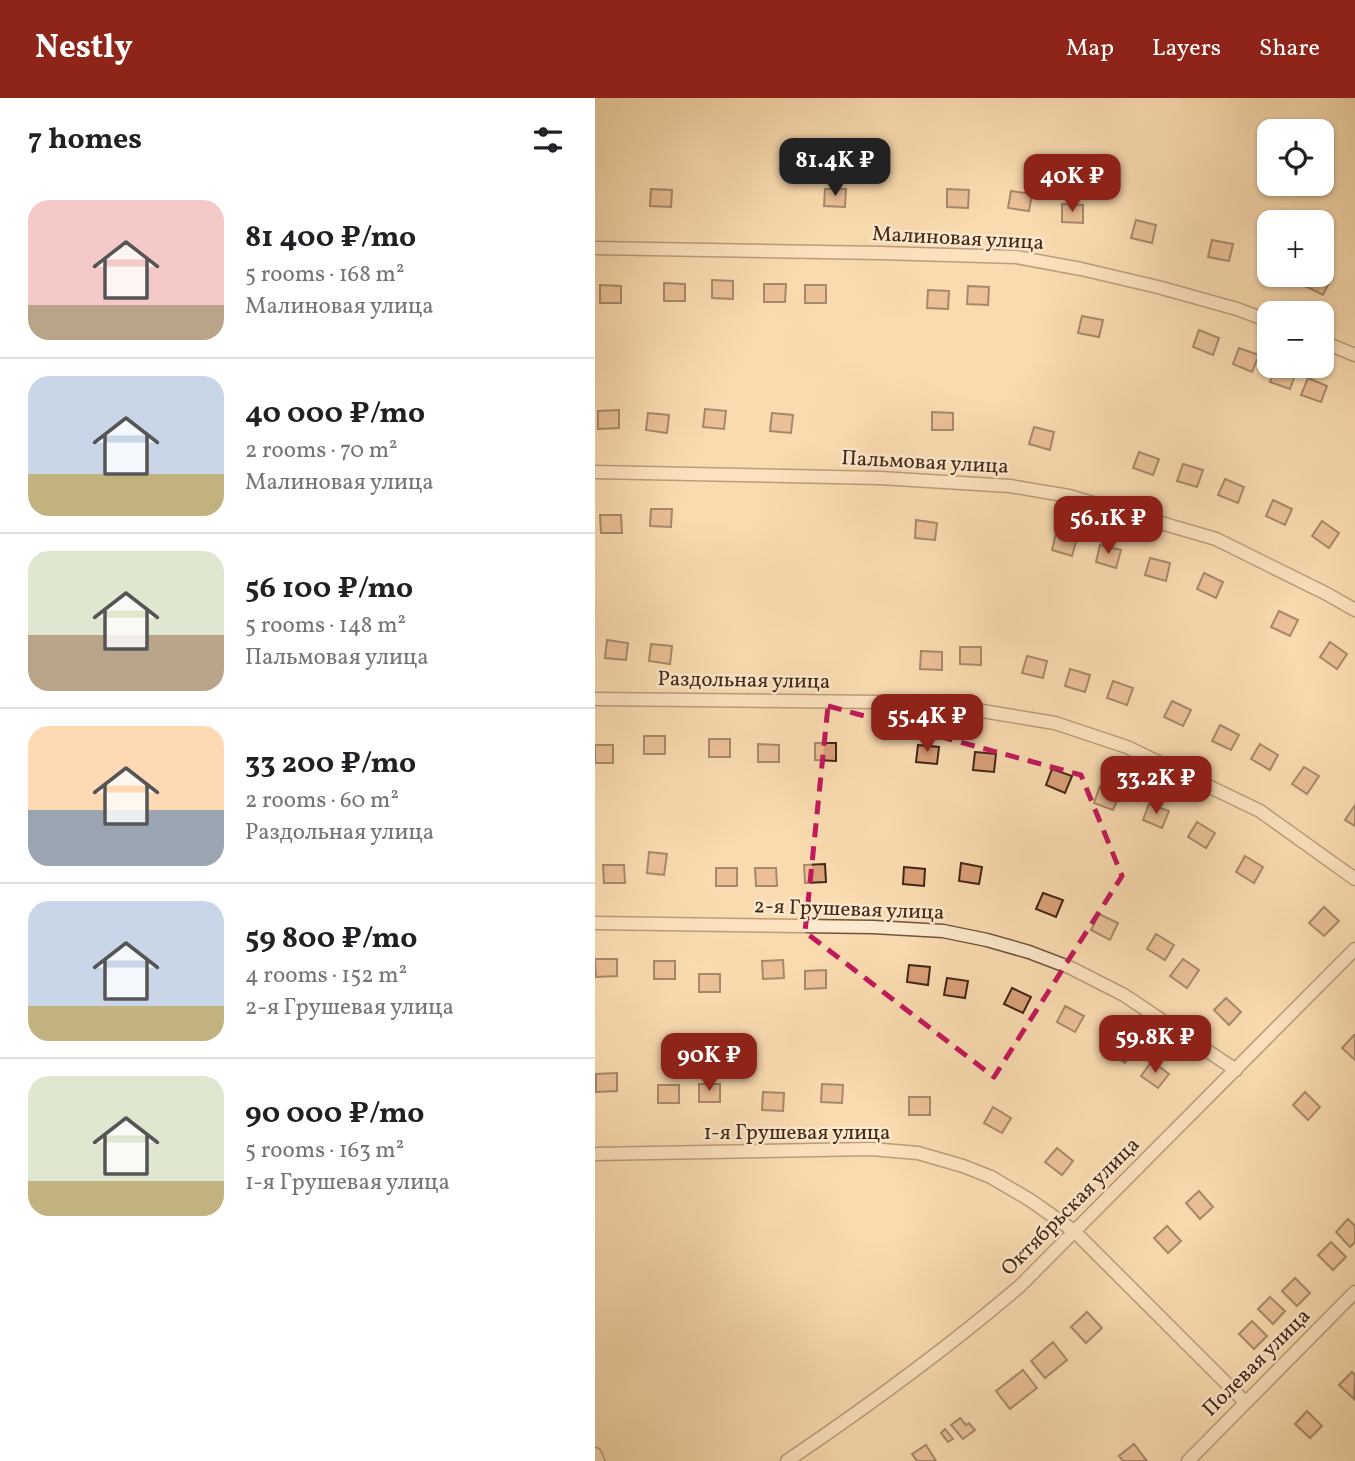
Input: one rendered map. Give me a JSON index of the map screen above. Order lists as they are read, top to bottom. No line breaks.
{"streets":{"street":["Малиновая улица","Пальмовая улица","Раздольная улица","2-я Грушевая улица","1-я Грушевая улица","Октябрьская улица","Полевая улица"]},"crossings":[["2-я Грушевая улица","Октябрьская улица"],["1-я Грушевая улица","Октябрьская улица"],["1-я Грушевая улица","Полевая улица"]],"page":{"header":"Nestly","nav":["Map","Layers","Share"],"heading":"7 homes","map_buttons":["+","−"],"price":["81.4K ₽","40K ₽","56.1K ₽","55.4K ₽","33.2K ₽","59.8K ₽","90K ₽"],"list":[{"name":"81 400 ₽/mo","note":"5 rooms · 168 m² · Малиновая улица"},{"name":"40 000 ₽/mo","note":"2 rooms · 70 m² · Малиновая улица"},{"name":"56 100 ₽/mo","note":"5 rooms · 148 m² · Пальмовая улица"},{"name":"33 200 ₽/mo","note":"2 rooms · 60 m² · Раздольная улица"},{"name":"59 800 ₽/mo","note":"4 rooms · 152 m² · 2-я Грушевая улица"},{"name":"90 000 ₽/mo","note":"5 rooms · 163 m² · 1-я Грушевая улица"}]}}
